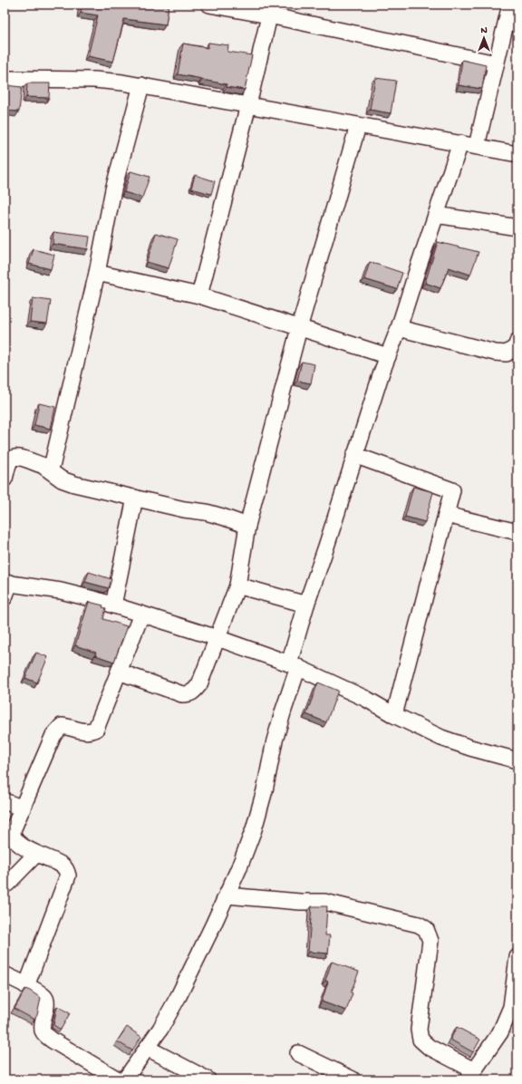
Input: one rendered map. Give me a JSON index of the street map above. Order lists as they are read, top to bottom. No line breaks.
{"north":"top"}
